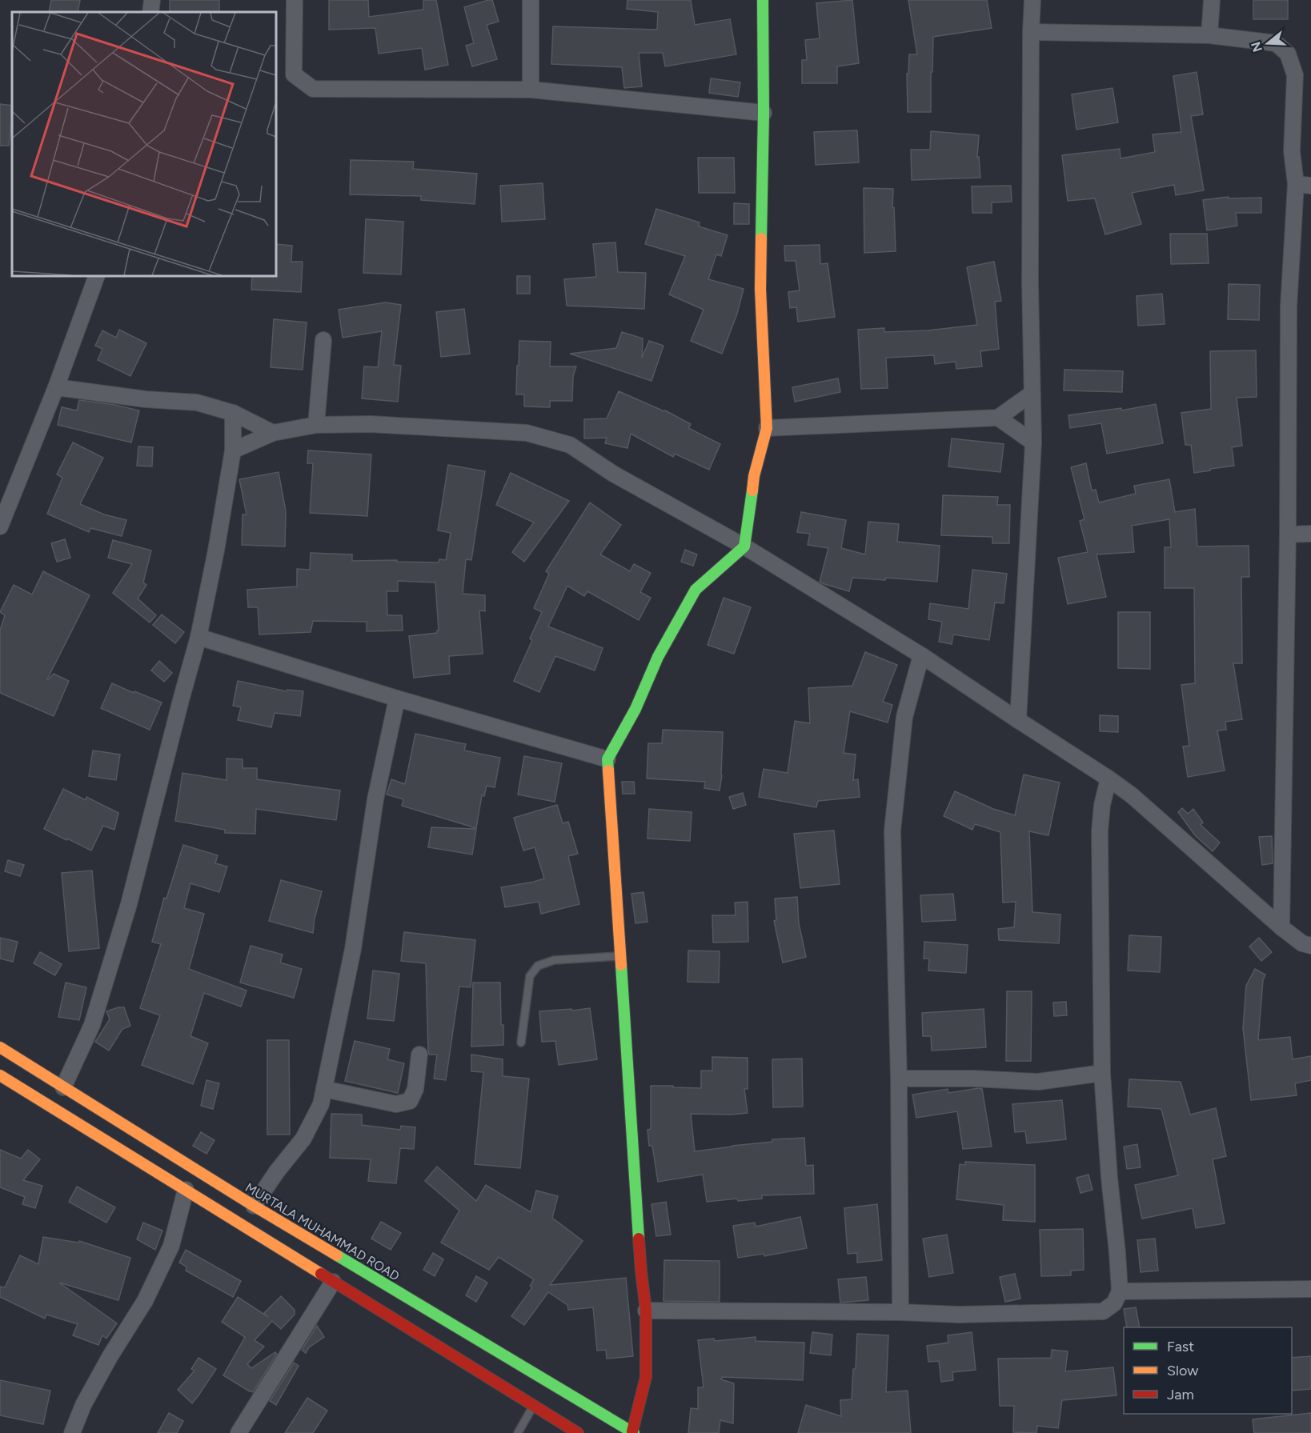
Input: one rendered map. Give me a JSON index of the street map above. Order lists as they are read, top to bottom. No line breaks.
{"streets":{"main road":["MURTALA MUHAMMAD ROAD"]},"legend":["Fast","Slow","Jam"],"north":"left"}
